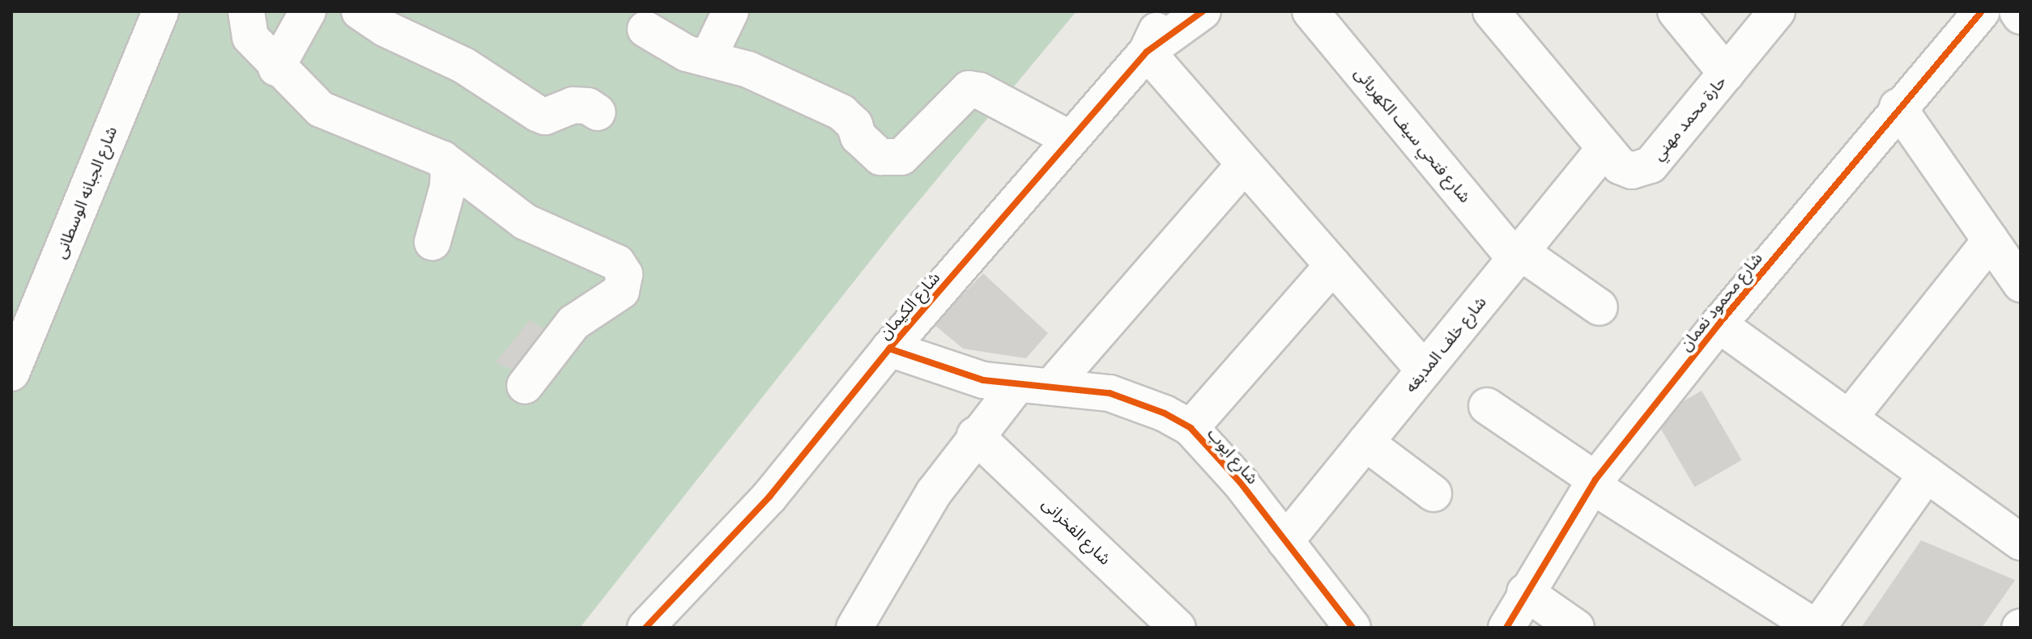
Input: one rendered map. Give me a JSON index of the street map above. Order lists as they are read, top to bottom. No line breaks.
{"streets":{"street":["حارة محمد مهني","شارع فتحي سيف الكهربائى","شارع الجبانه الوسطانى","شارع محمود نعمان","شارع الكيمان","شارع خلف المدبغه","شارع ايوب","شارع الفخرانى"]},"crossings":[["حارة محمد مهني","شارع خلف المدبغه"],["شارع فتحي سيف الكهربائى","شارع خلف المدبغه"],["شارع الكيمان","شارع ايوب"],["شارع خلف المدبغه","شارع ايوب"]]}
